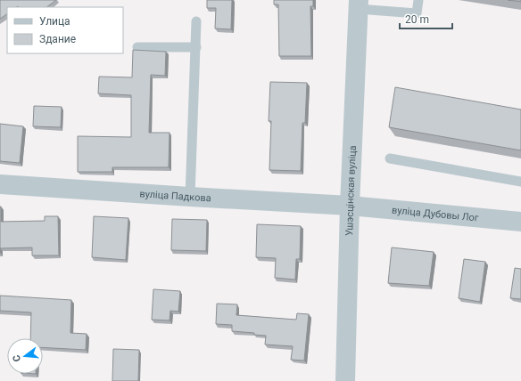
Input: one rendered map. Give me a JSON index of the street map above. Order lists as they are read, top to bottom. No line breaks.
{"streets":{"street":["Ушэсцінская вуліца","вуліца Падкова","вуліца Дубовы Лог"]},"crossings":[["Ушэсцінская вуліца","вуліца Падкова"],["Ушэсцінская вуліца","вуліца Дубовы Лог"],["вуліца Падкова","вуліца Дубовы Лог"]],"legend":["Улица","Здание"],"scale_bar":"20 m","north":"left"}
